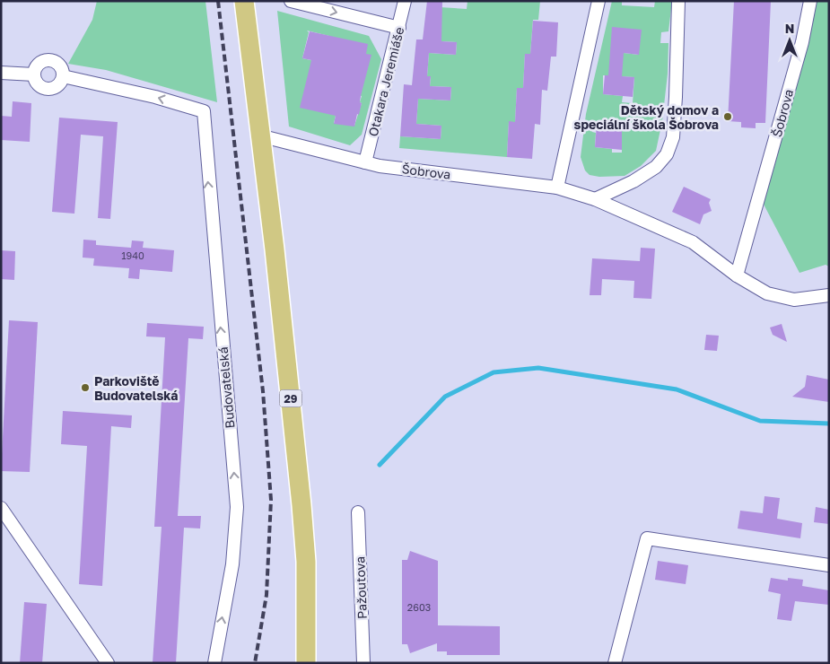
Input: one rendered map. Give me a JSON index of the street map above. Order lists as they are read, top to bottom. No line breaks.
{"streets":{"main road":["29"],"street":["Otakara Jeremiáše","Šobrova","Budovatelská","Pažoutova"]},"crossings":[["Otakara Jeremiáše","Šobrova"],["Šobrova","29"]],"one_way":["Budovatelská"],"places":["Dětský domov a speciální škola Šobrova","Parkoviště Budovatelská"],"house_numbers":["1940","2603"],"north":"top"}
